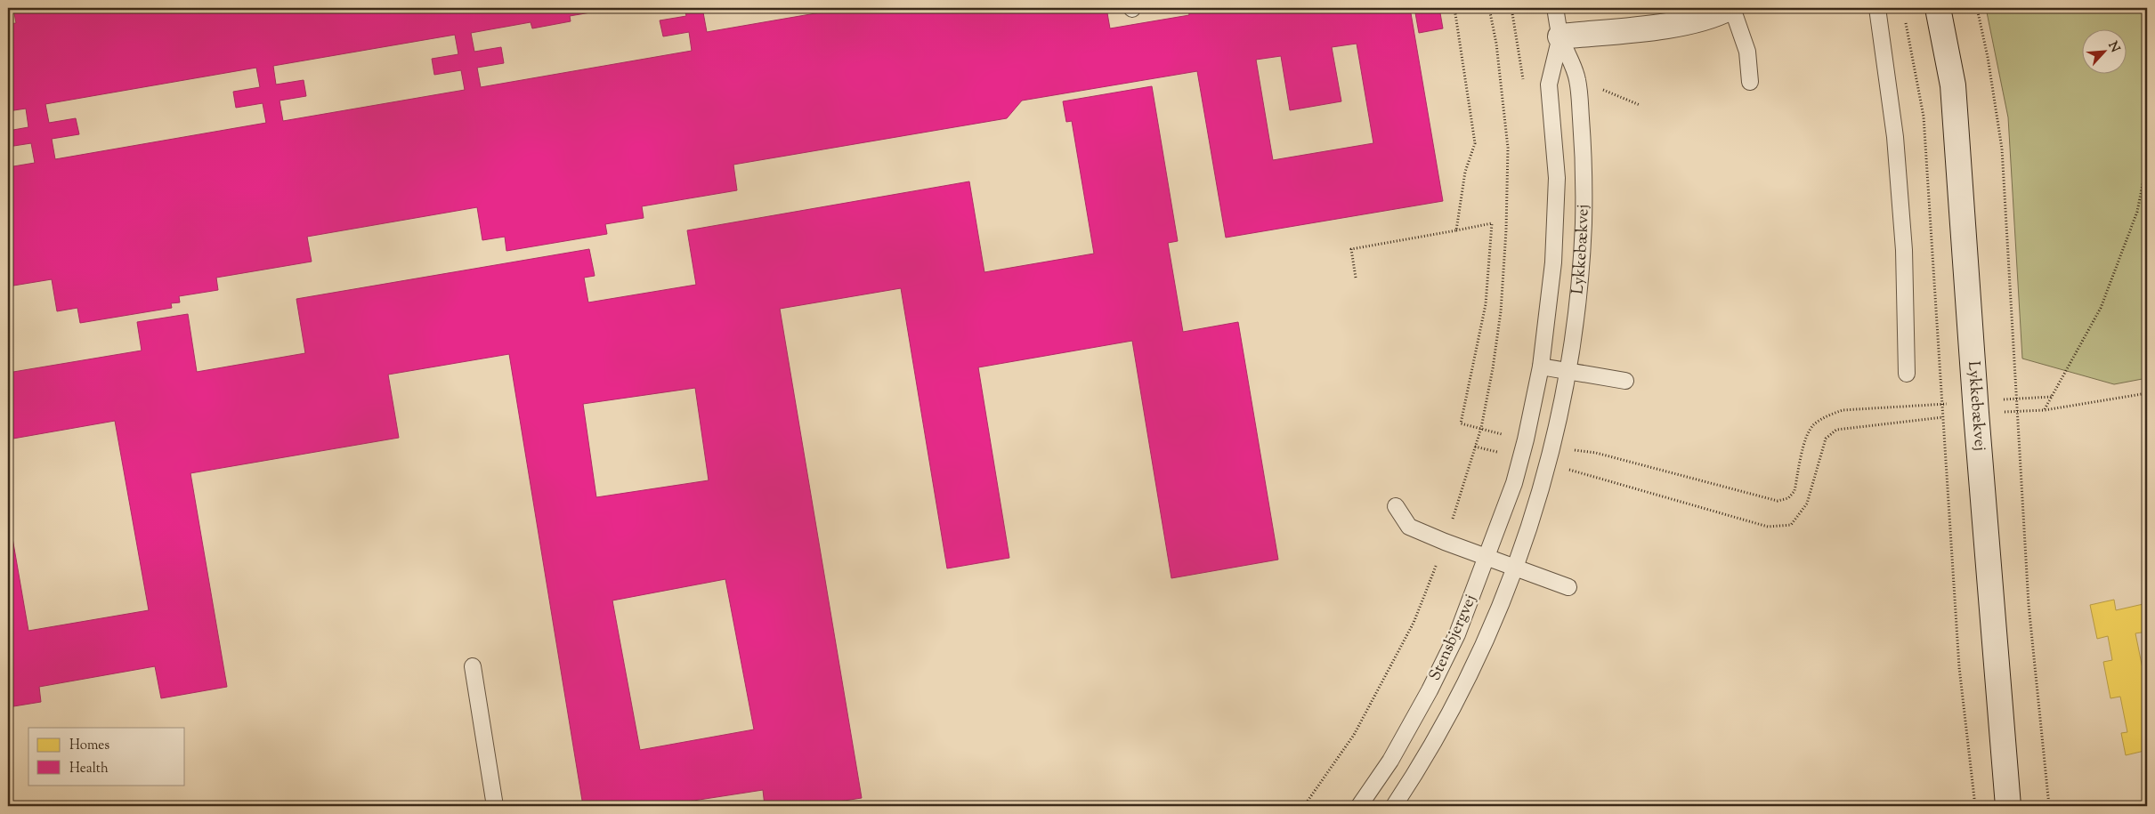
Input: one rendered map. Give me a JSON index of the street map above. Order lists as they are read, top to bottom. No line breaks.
{"streets":{"street":["Lykkebækvej"],"lane":["Stensbjergvej"]},"crossings":[["Lykkebækvej","Stensbjergvej"]],"legend":["Homes","Health"],"north":"top right"}
